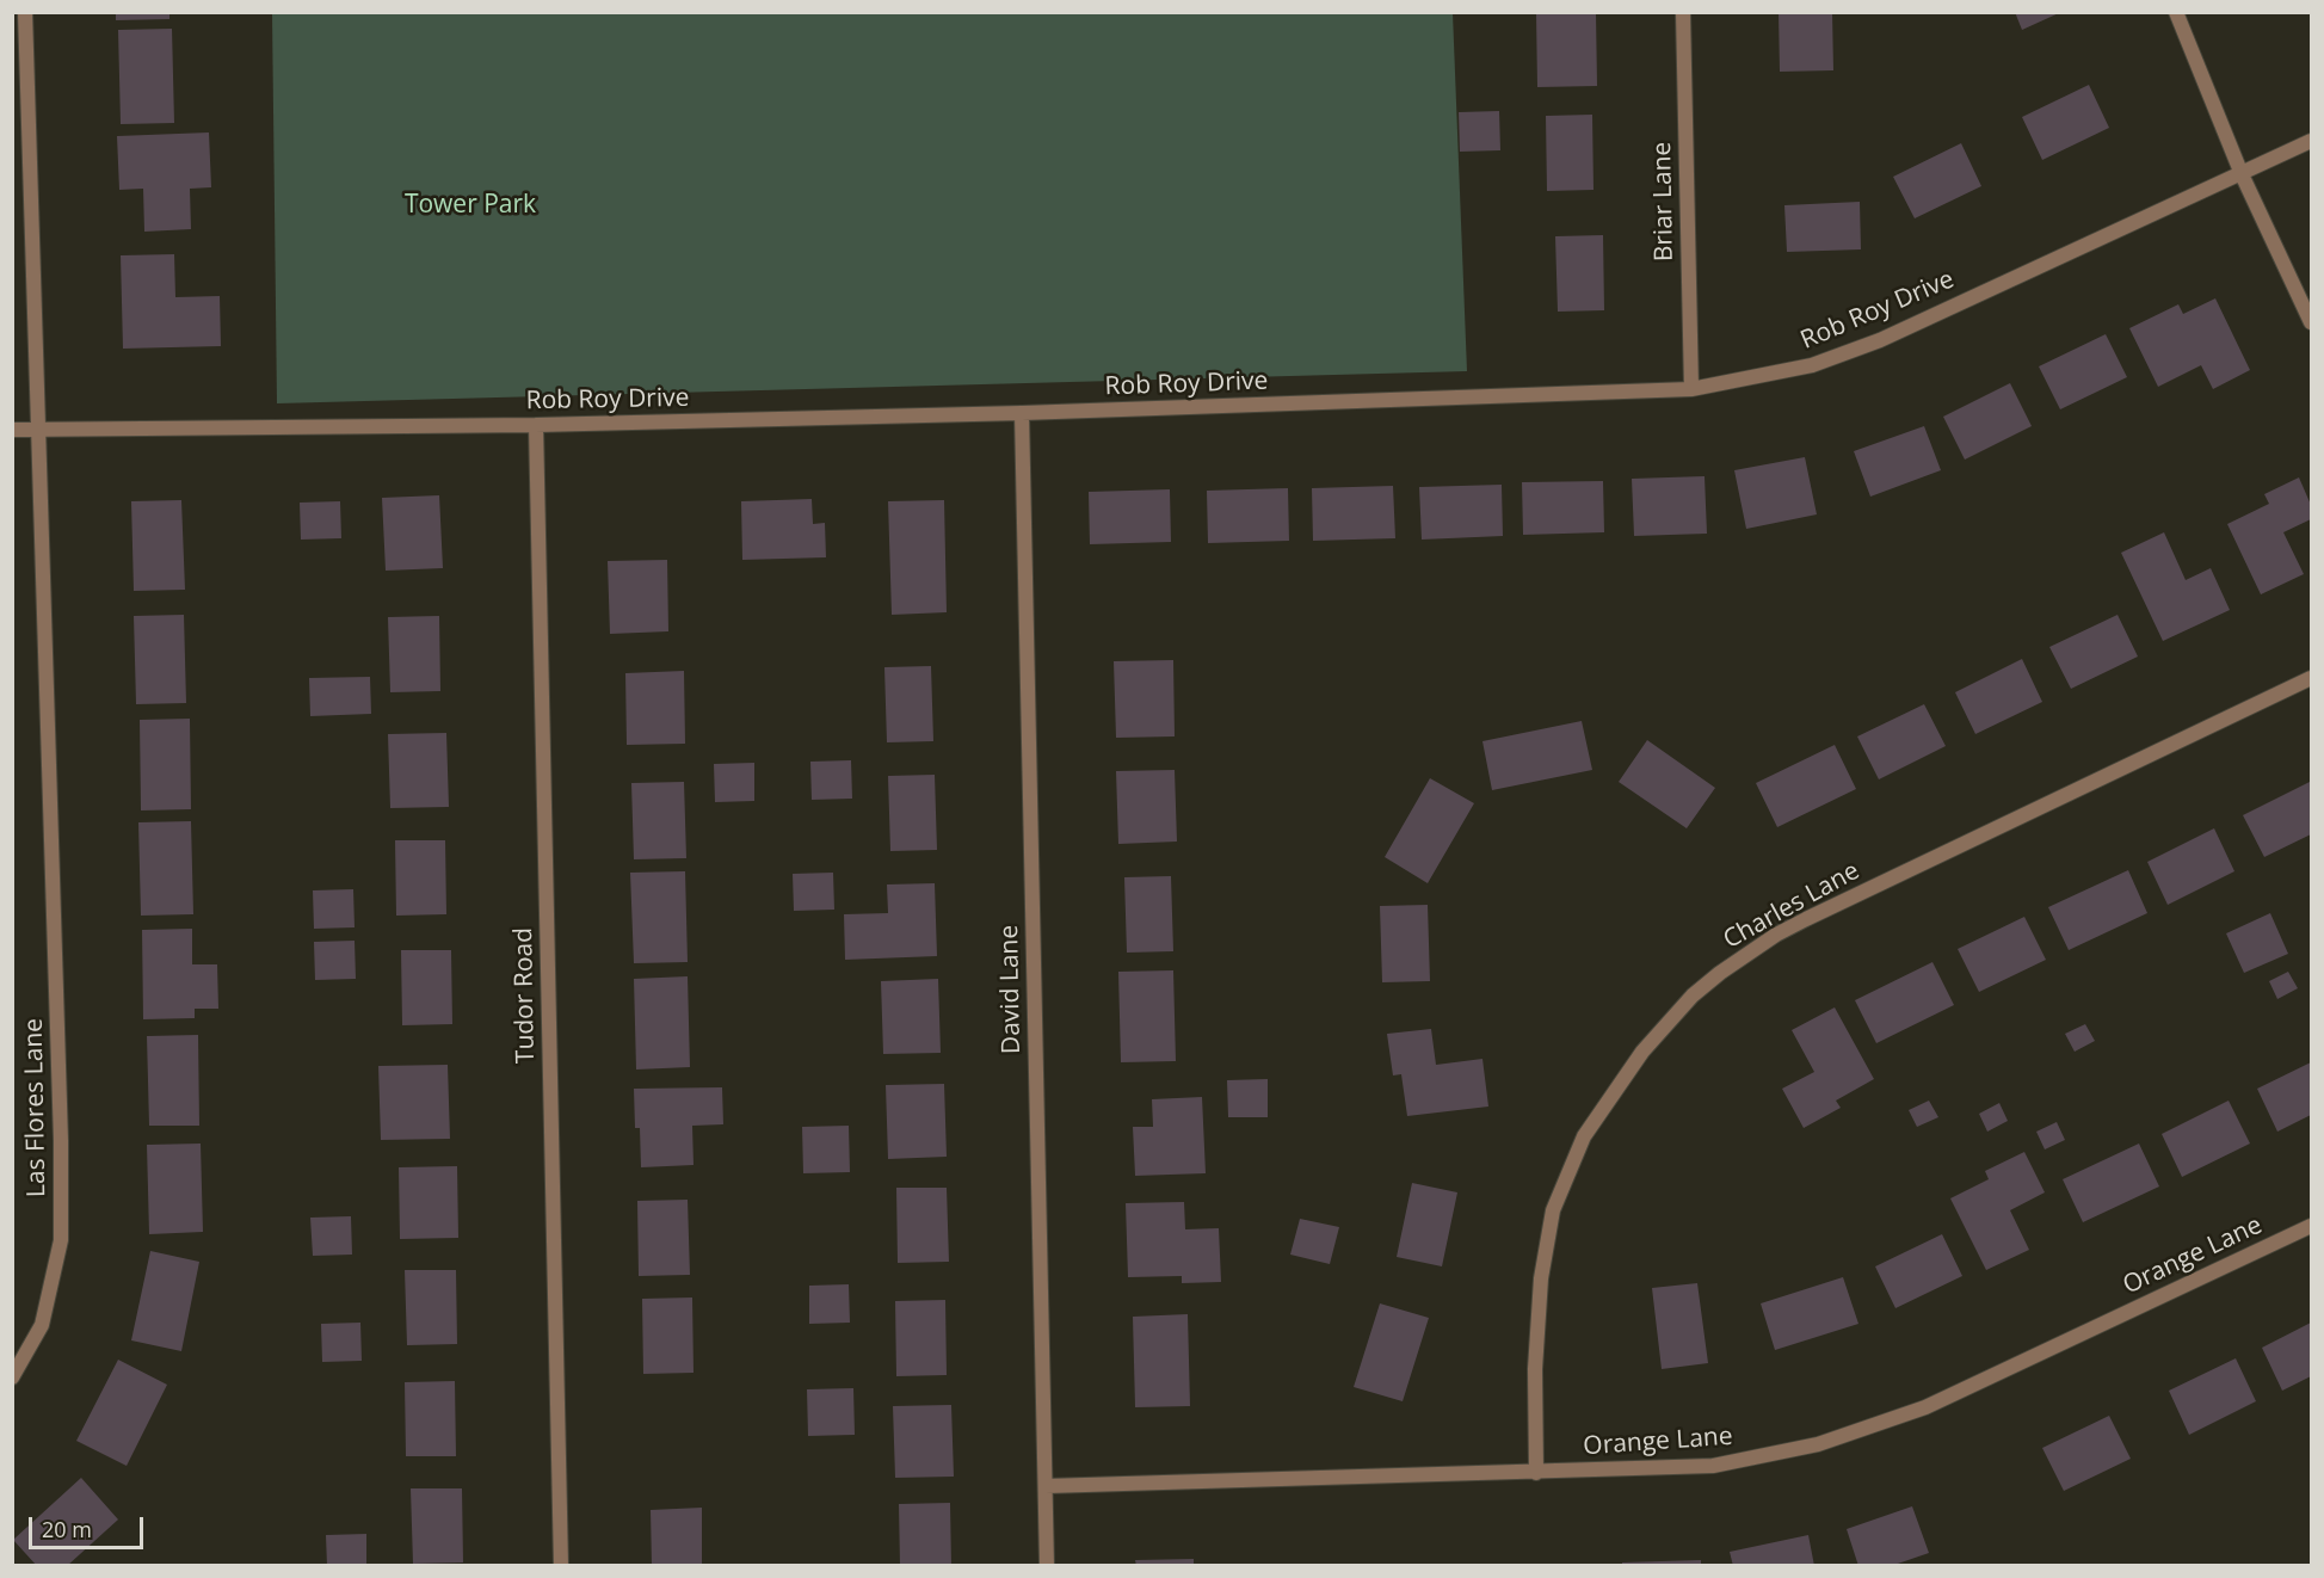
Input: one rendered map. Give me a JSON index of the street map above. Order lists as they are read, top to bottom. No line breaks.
{"streets":{"street":["Briar Lane","Rob Roy Drive","Charles Lane","David Lane","Tudor Road","Las Flores Lane","Orange Lane"]},"crossings":[["Briar Lane","Rob Roy Drive"],["Rob Roy Drive","David Lane"],["Rob Roy Drive","Tudor Road"],["Rob Roy Drive","Las Flores Lane"],["Charles Lane","Orange Lane"],["David Lane","Orange Lane"]],"parks":["Tower Park"],"scale_bar":"20 m"}
